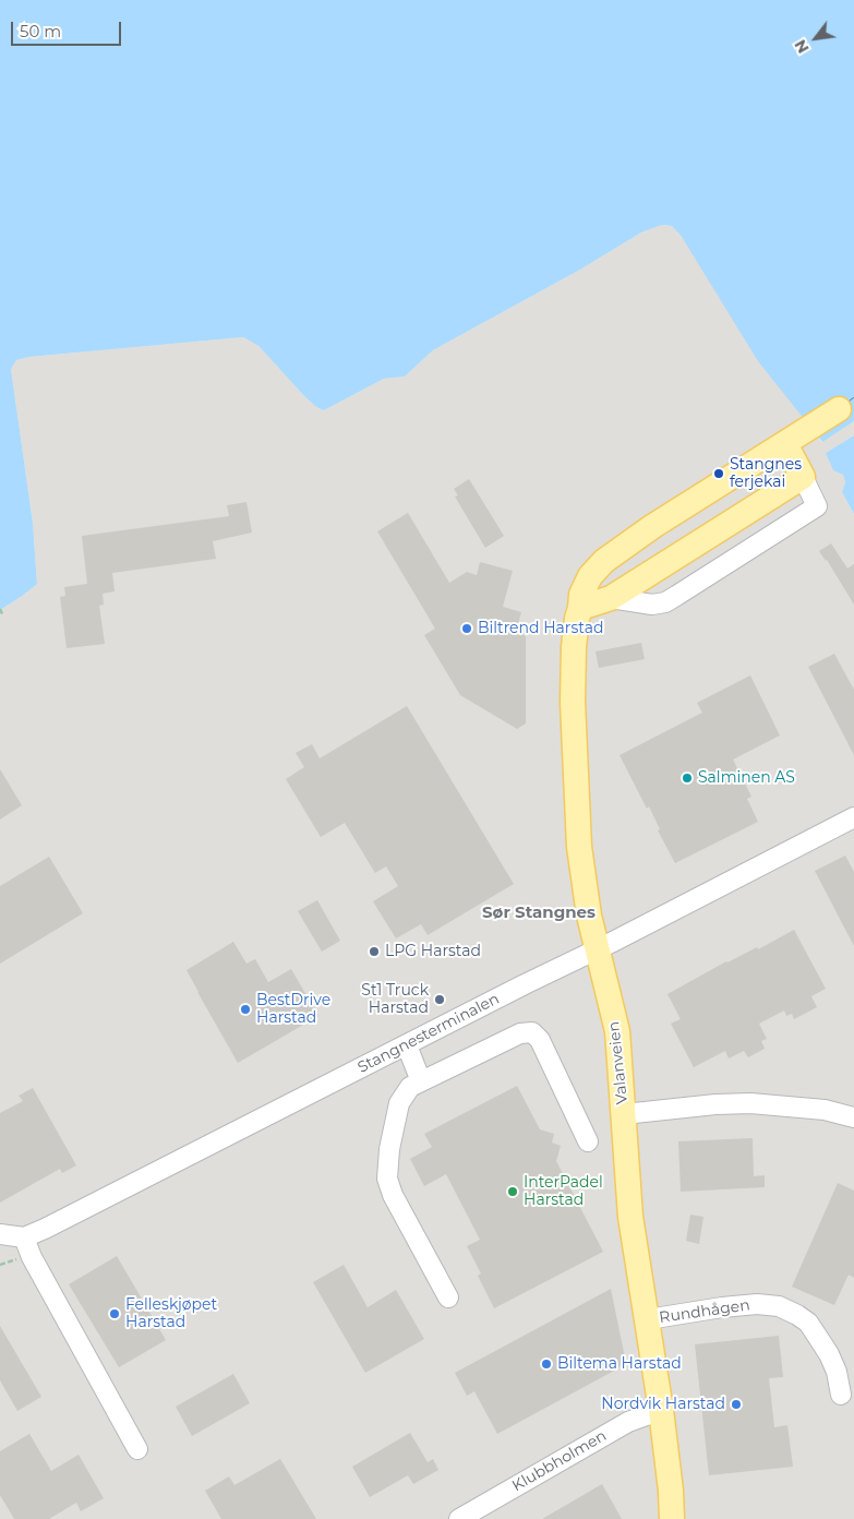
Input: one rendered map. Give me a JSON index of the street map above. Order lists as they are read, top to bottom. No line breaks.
{"streets":{"main road":["Valanveien"],"street":["Stangnesterminalen","Rundhågen","Klubbholmen"]},"crossings":[["Stangnesterminalen","Valanveien"],["Valanveien","Rundhågen"],["Valanveien","Klubbholmen"]],"districts":["Sør Stangnes"],"places":["Stangnes ferjekai","Biltrend Harstad","Salminen AS","LPG Harstad","St1 Truck Harstad","BestDrive Harstad","InterPadel Harstad","Felleskjøpet Harstad","Biltema Harstad","Nordvik Harstad"],"scale_bar":"50 m","north":"bottom left"}
